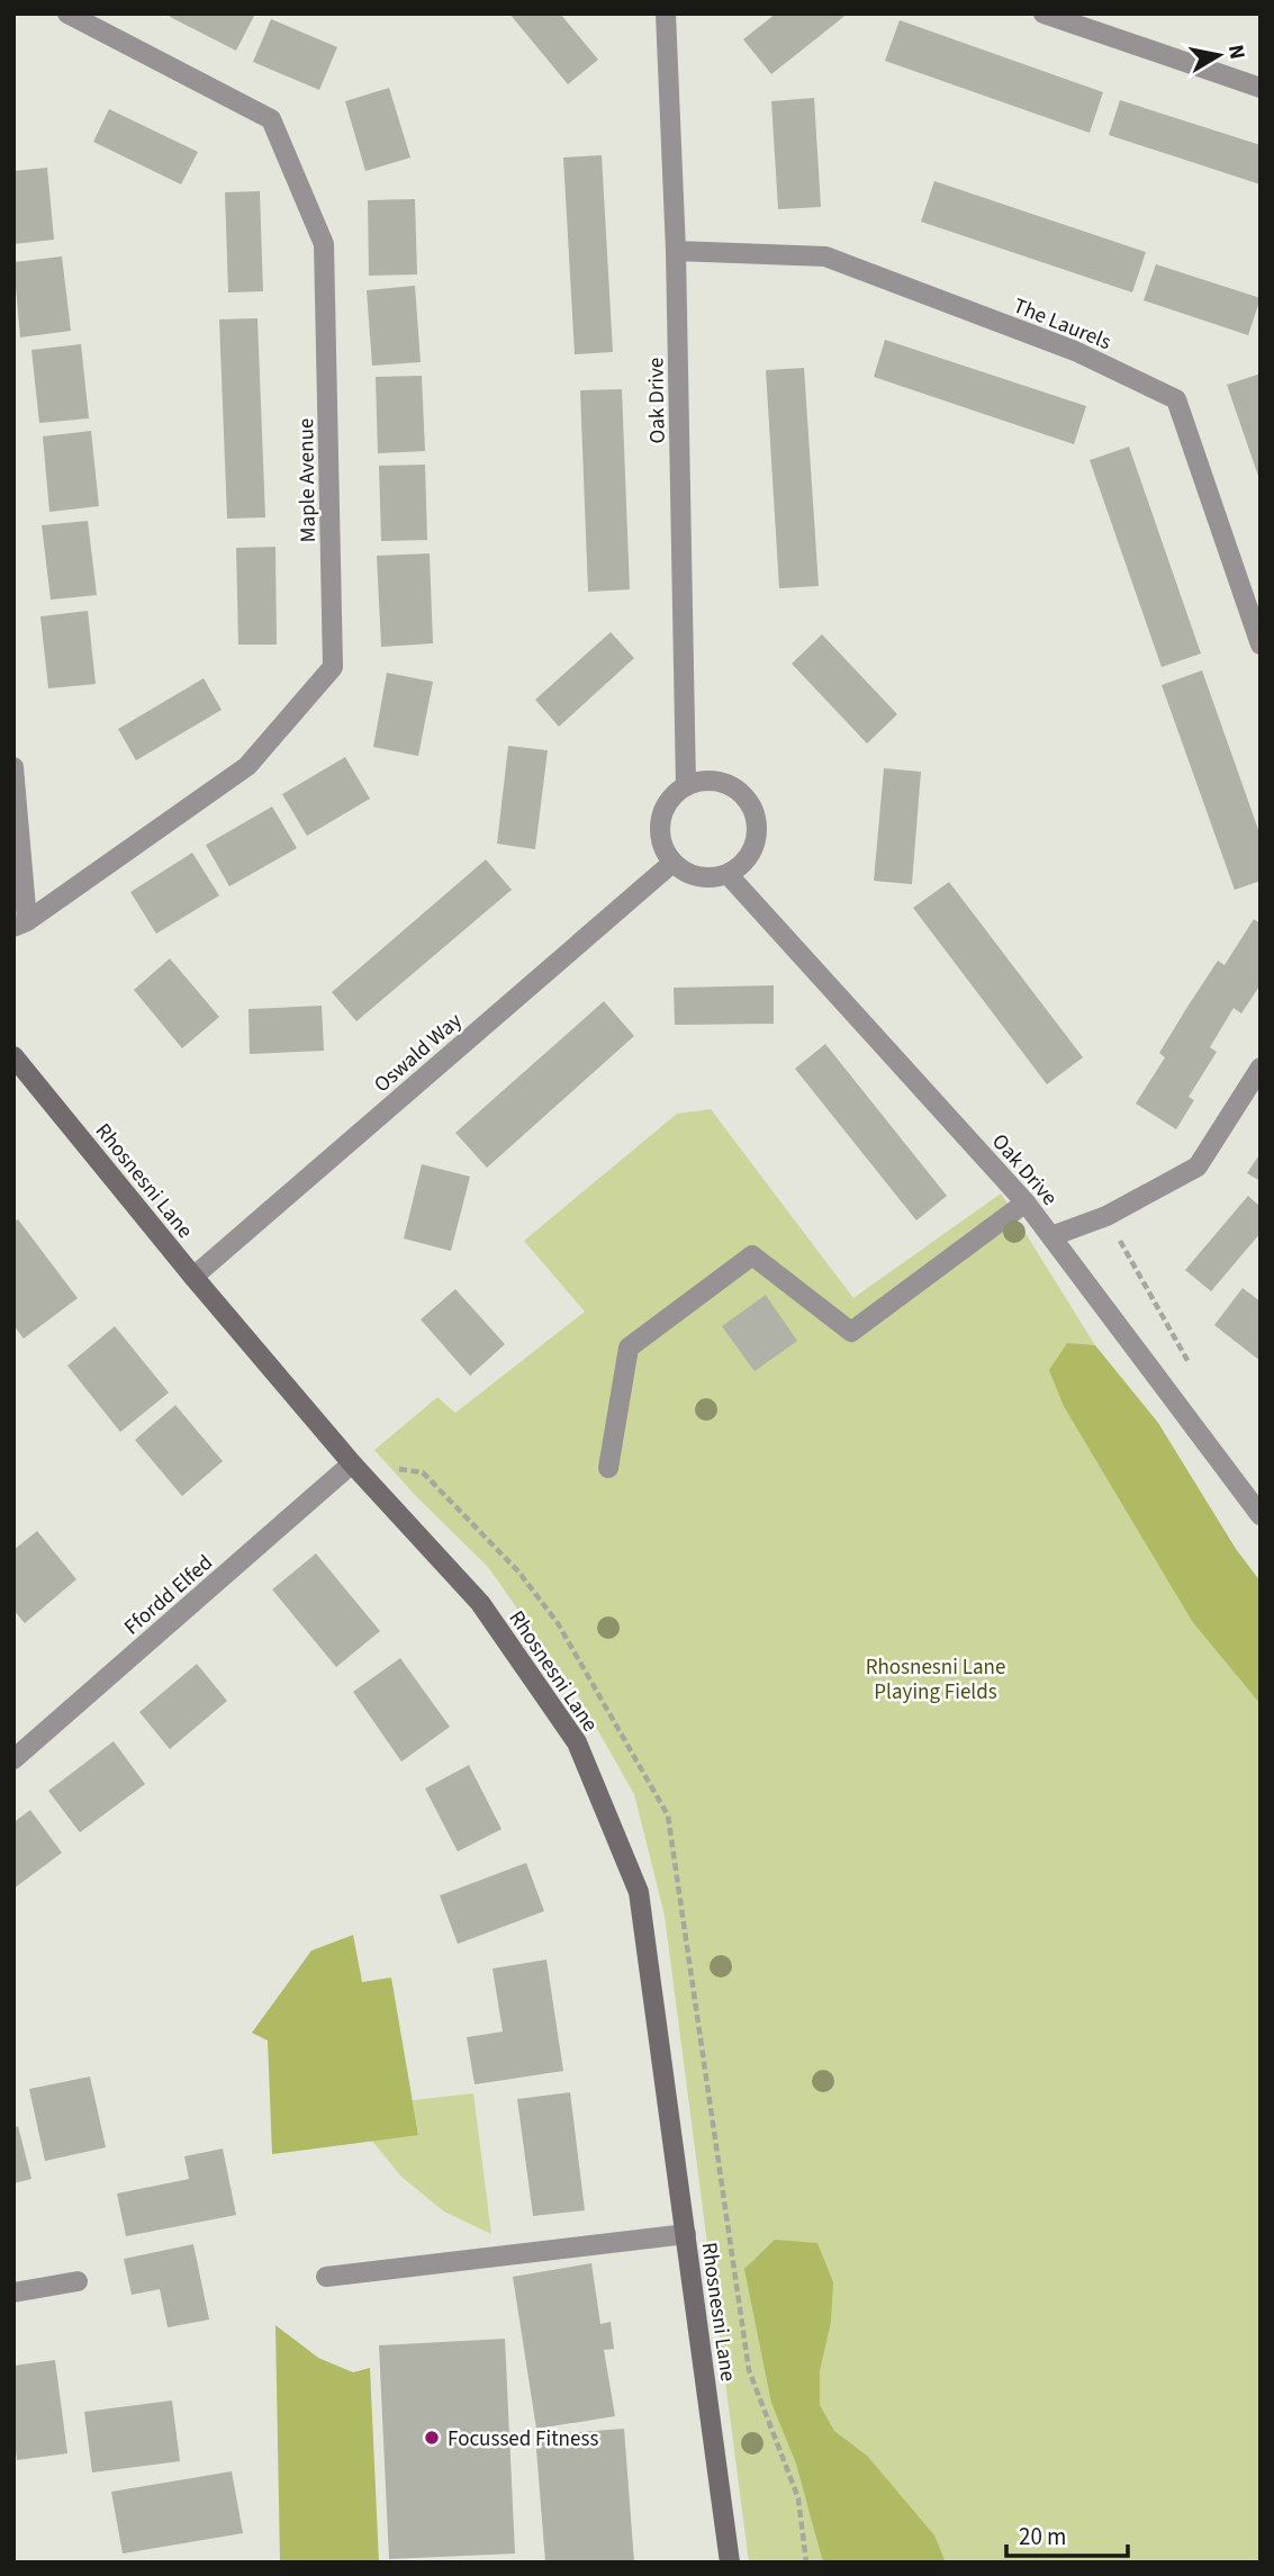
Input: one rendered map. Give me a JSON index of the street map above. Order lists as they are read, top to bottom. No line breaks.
{"streets":{"main road":["Rhosnesni Lane"],"street":["The Laurels","Oak Drive","Maple Avenue","Oswald Way","Ffordd Elfed"]},"crossings":[["The Laurels","Oak Drive"],["Oak Drive","Oswald Way"],["Oswald Way","Rhosnesni Lane"],["Rhosnesni Lane","Ffordd Elfed"]],"parks":["Rhosnesni Lane Playing Fields"],"places":["Focussed Fitness"],"scale_bar":"20 m","north":"right"}
